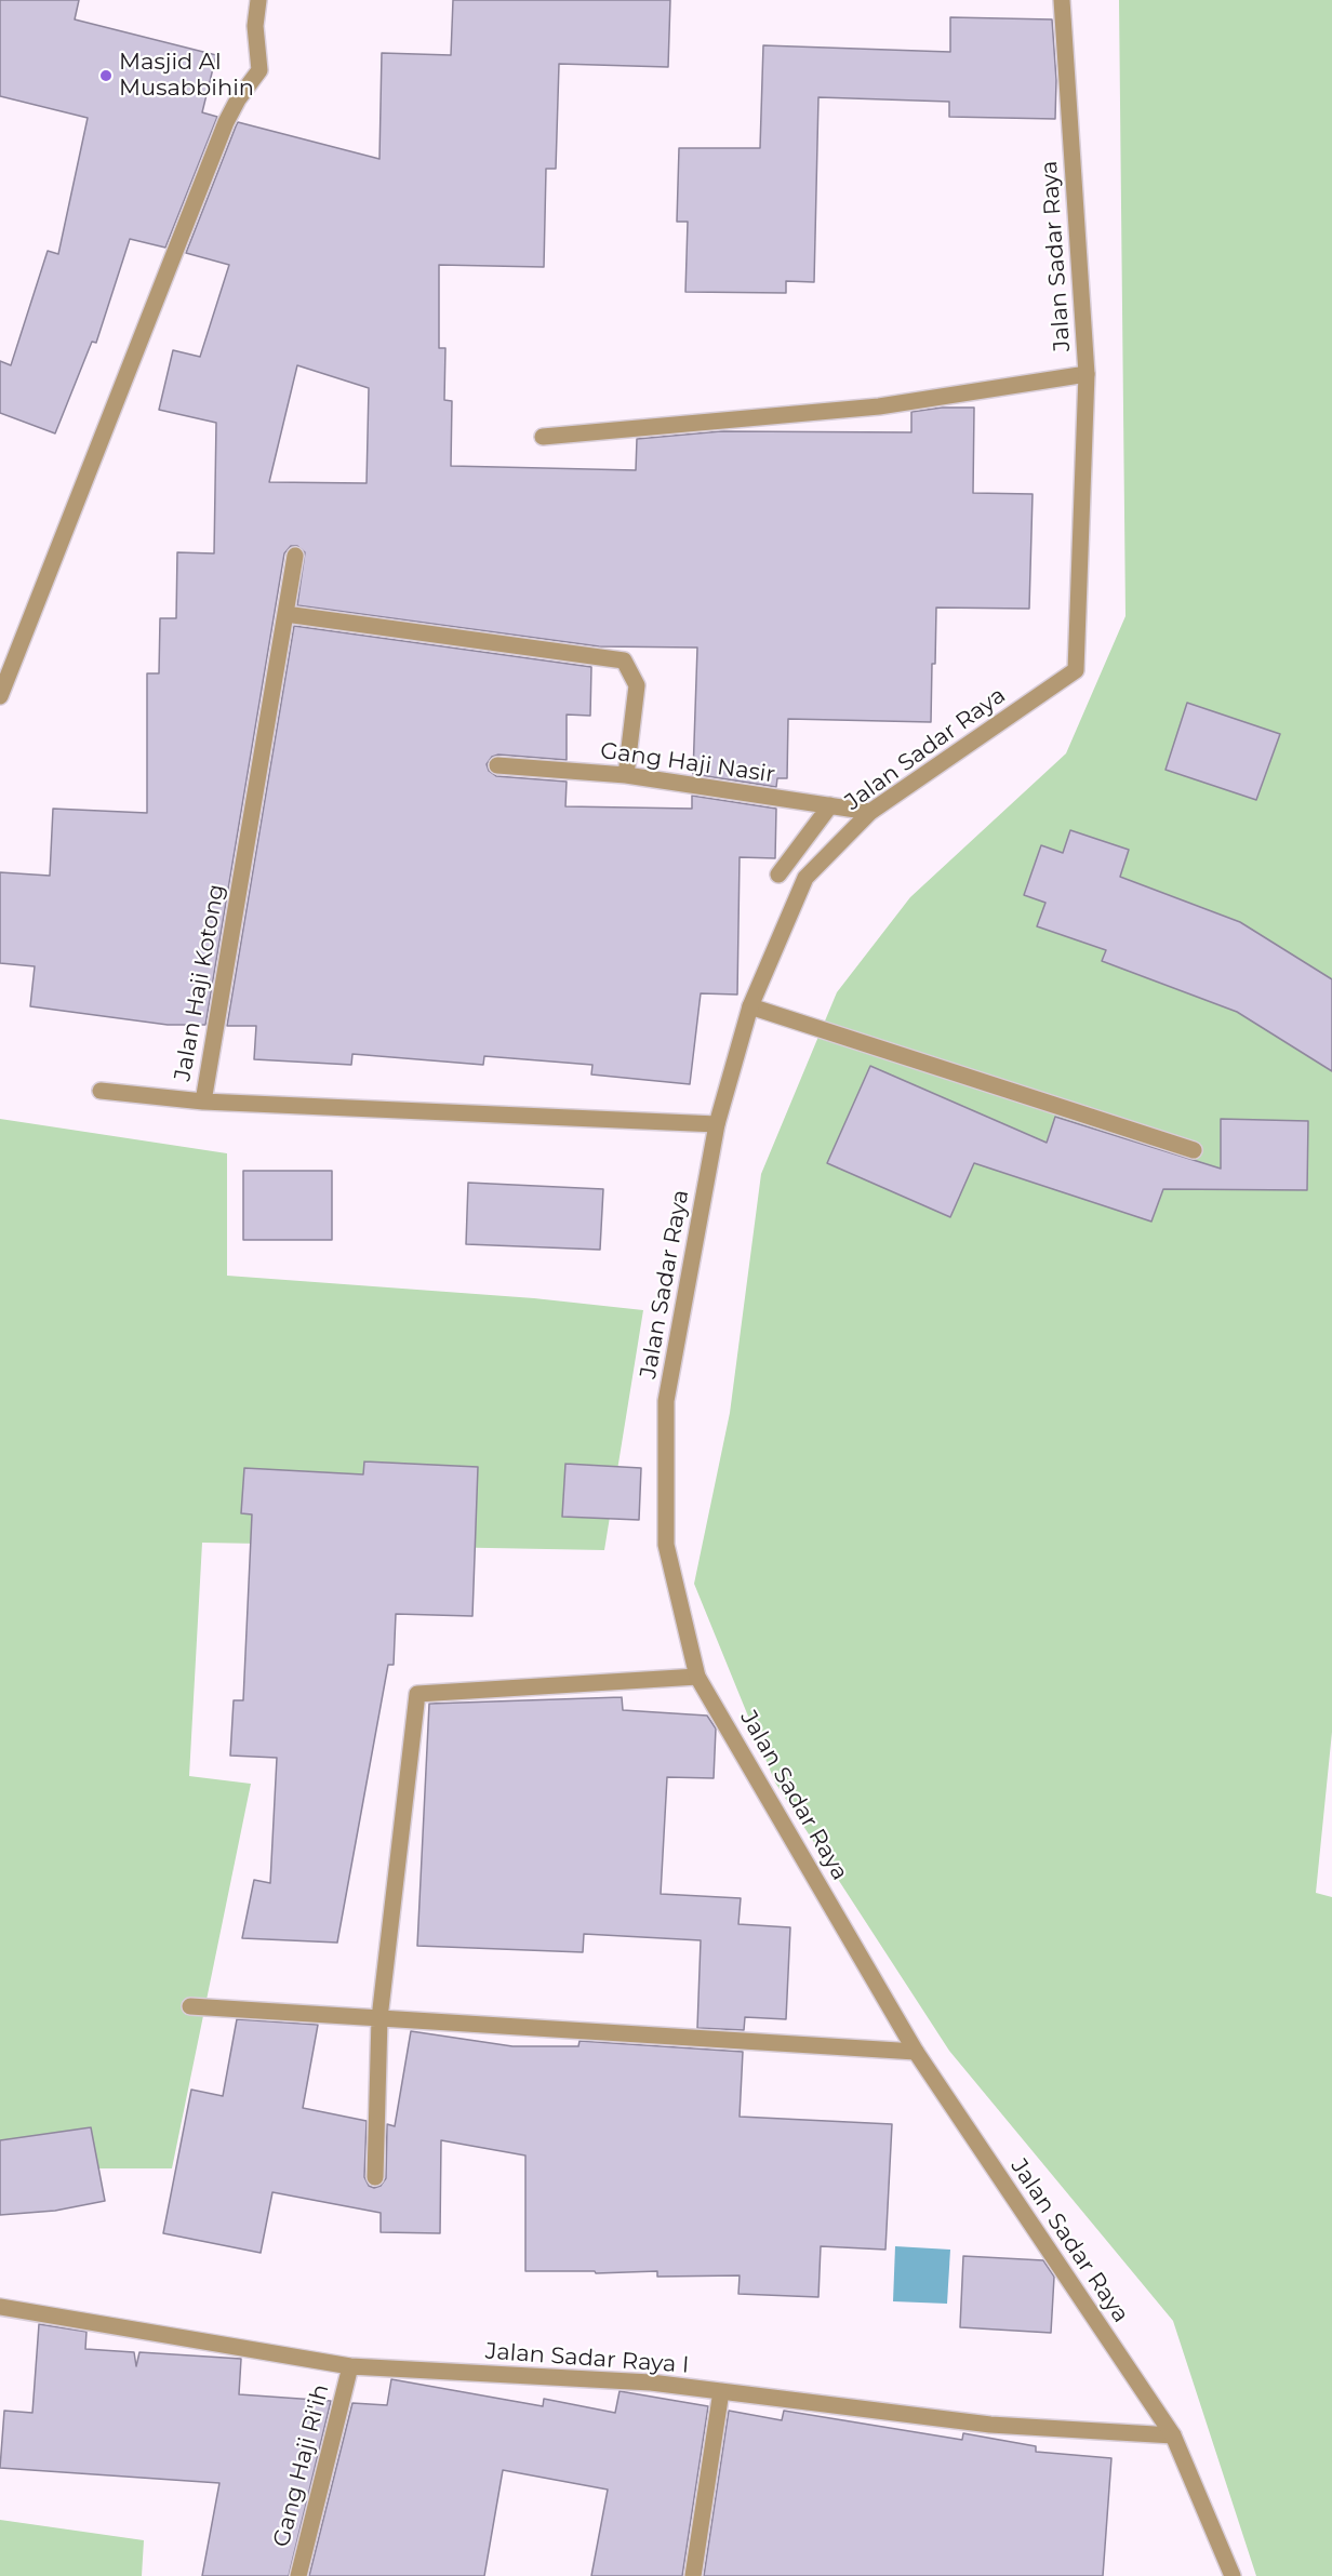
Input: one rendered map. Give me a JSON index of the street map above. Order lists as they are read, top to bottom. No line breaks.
{"streets":{"street":["Jalan Sadar Raya","Gang Haji Nasir","Jalan Haji Kotong","Jalan Sadar Raya I","Gang Haji Ri'ih"]},"crossings":[["Jalan Sadar Raya","Gang Haji Nasir"],["Jalan Sadar Raya","Jalan Haji Kotong"],["Jalan Sadar Raya","Jalan Sadar Raya I"],["Jalan Sadar Raya I","Gang Haji Ri'ih"]],"places":["Masjid Al Musabbihin"]}
